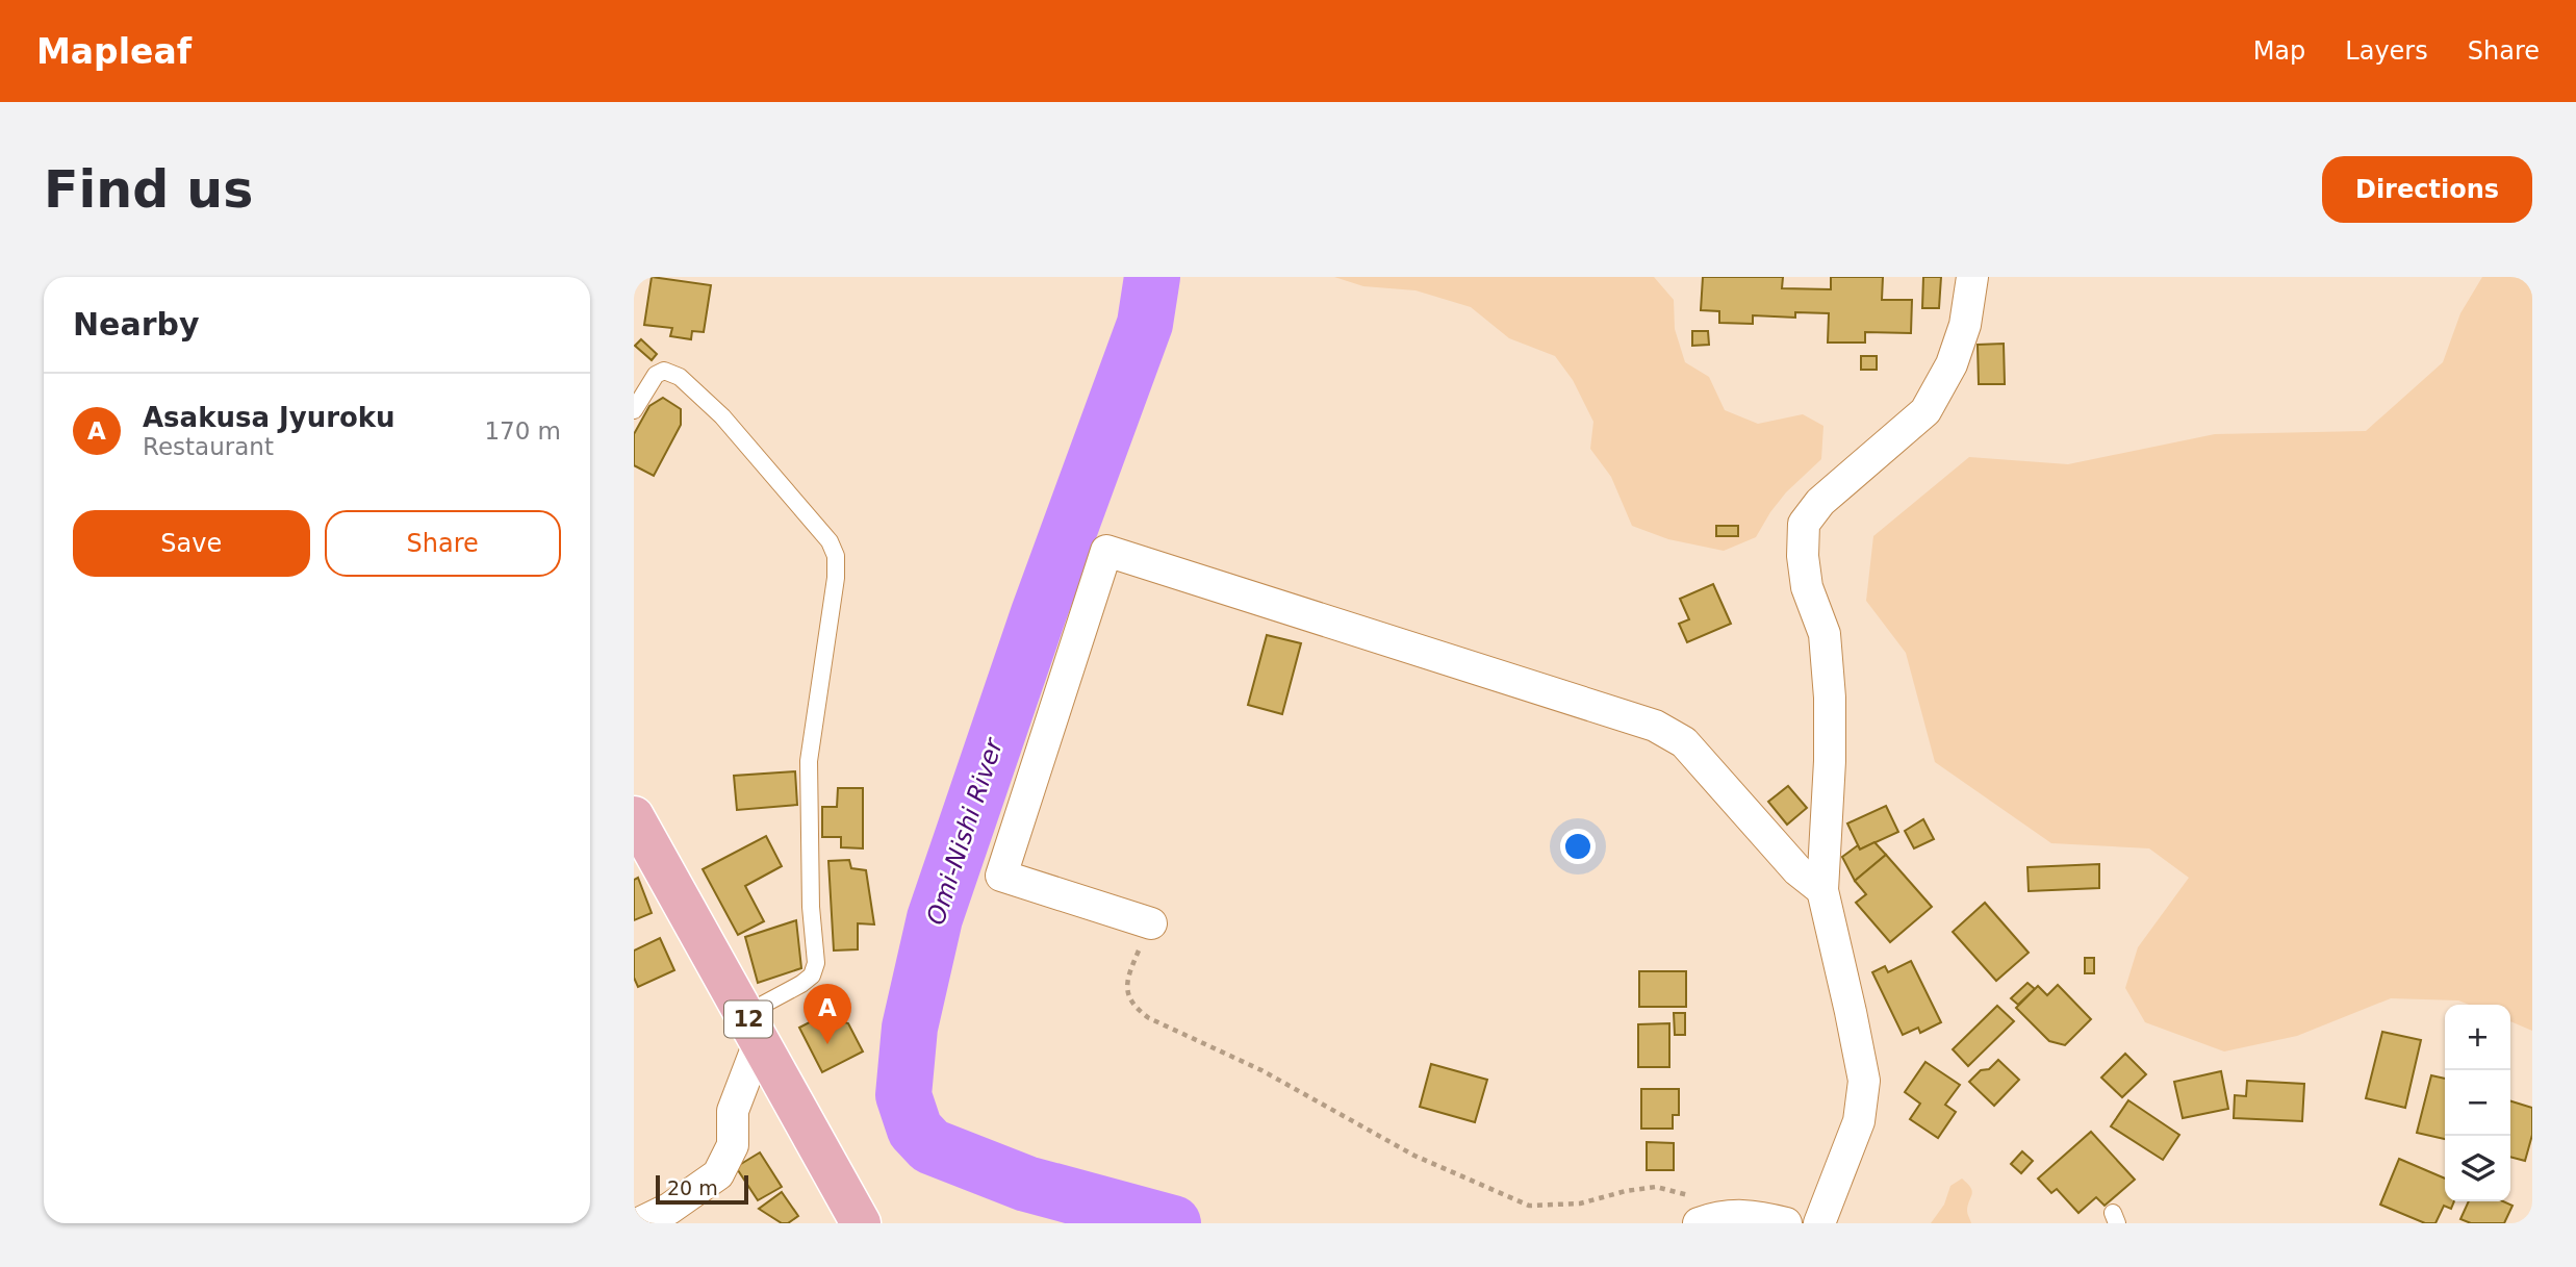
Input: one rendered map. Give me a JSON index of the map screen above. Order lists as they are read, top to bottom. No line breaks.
{"streets":{"main road":["12"]},"water":["Omi-Nishi River"],"scale_bar":"20 m","page":{"header":"Mapleaf","nav":["Map","Layers","Share"],"buttons":["Directions",["Save","Share"]],"title":"Find us","heading":"Nearby","list":[{"mark":"A","name":"Asakusa Jyuroku","note":"Restaurant","value":"170 m"}],"pins":"A","map_buttons":["+","−"],"scale":"20 m"}}
